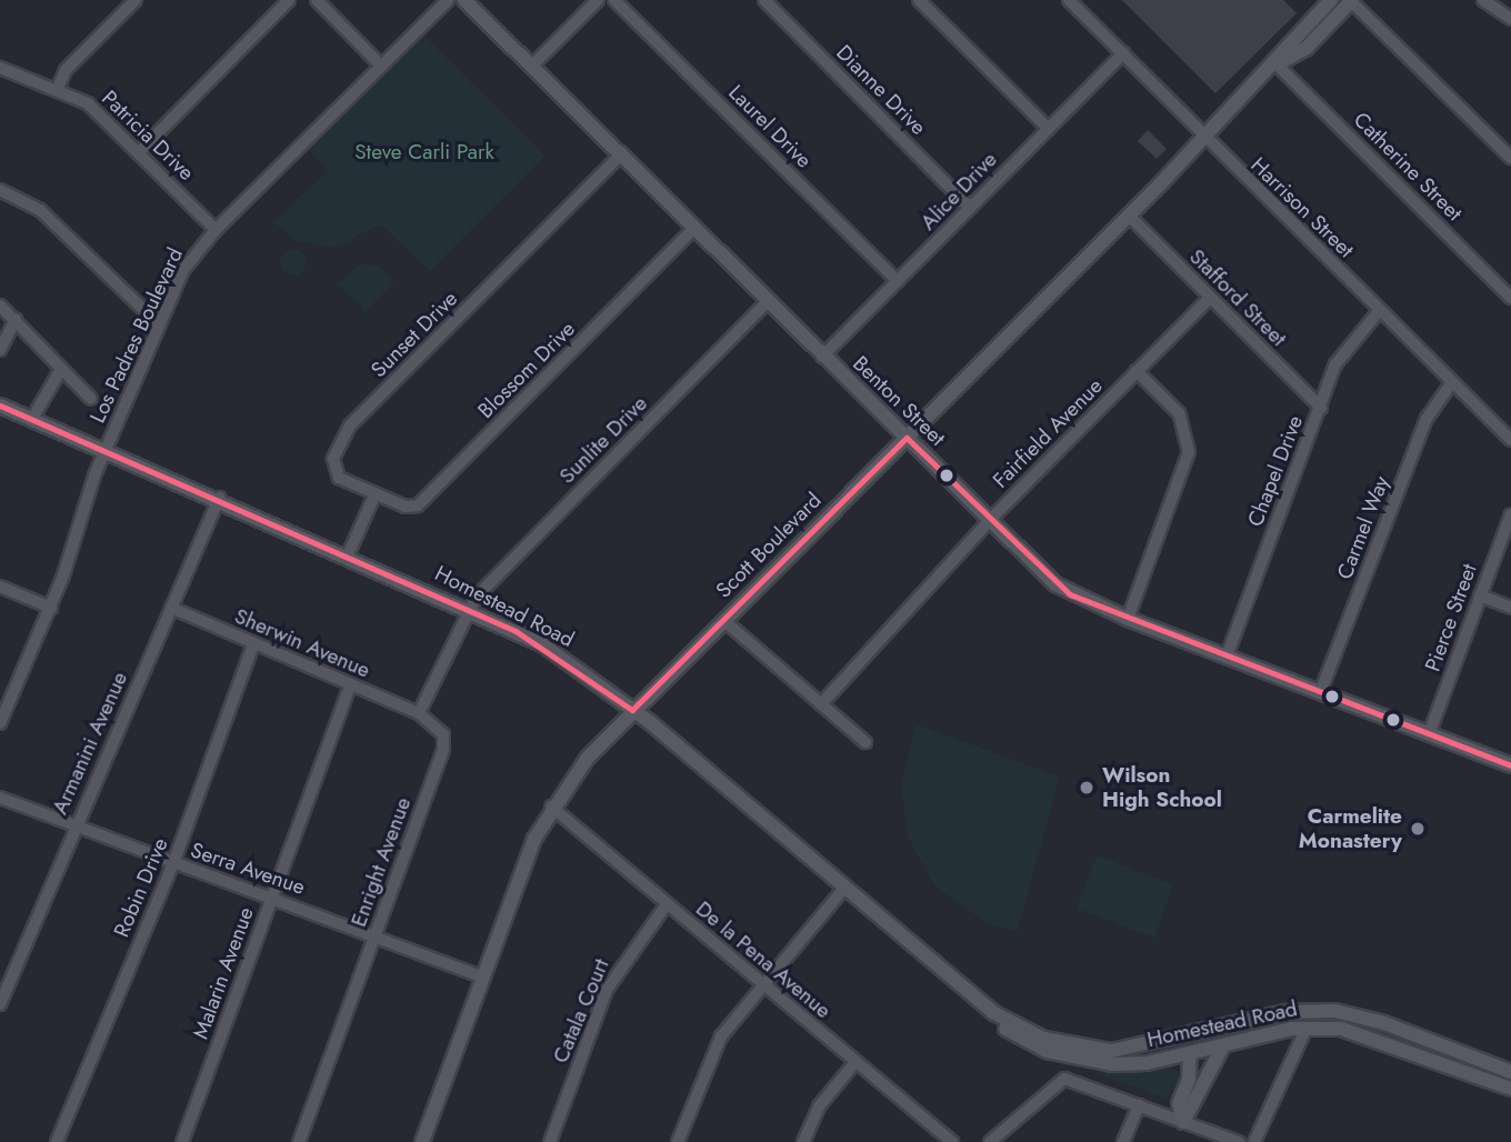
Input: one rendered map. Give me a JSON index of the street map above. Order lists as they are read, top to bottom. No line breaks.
{"streets":{"main road":["Benton Street","Scott Boulevard","Homestead Road"],"street":["Dianne Drive","Laurel Drive","Patricia Drive","Catherine Street","Alice Drive","Harrison Street","Stafford Street","Sunset Drive","Los Padres Boulevard","Blossom Drive","Fairfield Avenue","Sunlite Drive","Chapel Drive","Carmel Way","Pierce Street","Sherwin Avenue","Armanini Avenue","Enright Avenue","Serra Avenue","Robin Drive","De la Pena Avenue","Malarin Avenue","Catala Court"]},"crossings":[["Dianne Drive","Alice Drive"],["Laurel Drive","Alice Drive"],["Patricia Drive","Los Padres Boulevard"],["Catherine Street","Scott Boulevard"],["Alice Drive","Harrison Street"],["Alice Drive","Benton Street"],["Harrison Street","Chapel Drive"],["Harrison Street","Carmel Way"],["Harrison Street","Scott Boulevard"],["Stafford Street","Fairfield Avenue"],["Stafford Street","Chapel Drive"],["Stafford Street","Scott Boulevard"],["Sunset Drive","Blossom Drive"],["Sunset Drive","Benton Street"],["Los Padres Boulevard","Homestead Road"],["Blossom Drive","Benton Street"],["Benton Street","Fairfield Avenue"],["Benton Street","Sunlite Drive"],["Benton Street","Chapel Drive"],["Benton Street","Carmel Way"],["Benton Street","Scott Boulevard"],["Benton Street","Pierce Street"],["Sunlite Drive","Homestead Road"],["Scott Boulevard","Homestead Road"],["Scott Boulevard","Serra Avenue"],["Scott Boulevard","De la Pena Avenue"],["Homestead Road","Armanini Avenue"],["Sherwin Avenue","Armanini Avenue"],["Sherwin Avenue","Enright Avenue"],["Sherwin Avenue","Robin Drive"],["Sherwin Avenue","Malarin Avenue"],["Armanini Avenue","Serra Avenue"],["Enright Avenue","Serra Avenue"],["Serra Avenue","Robin Drive"],["Serra Avenue","Malarin Avenue"],["De la Pena Avenue","Catala Court"]],"parks":["Steve Carli Park"],"places":["Wilson High School","Carmelite Monastery"]}
